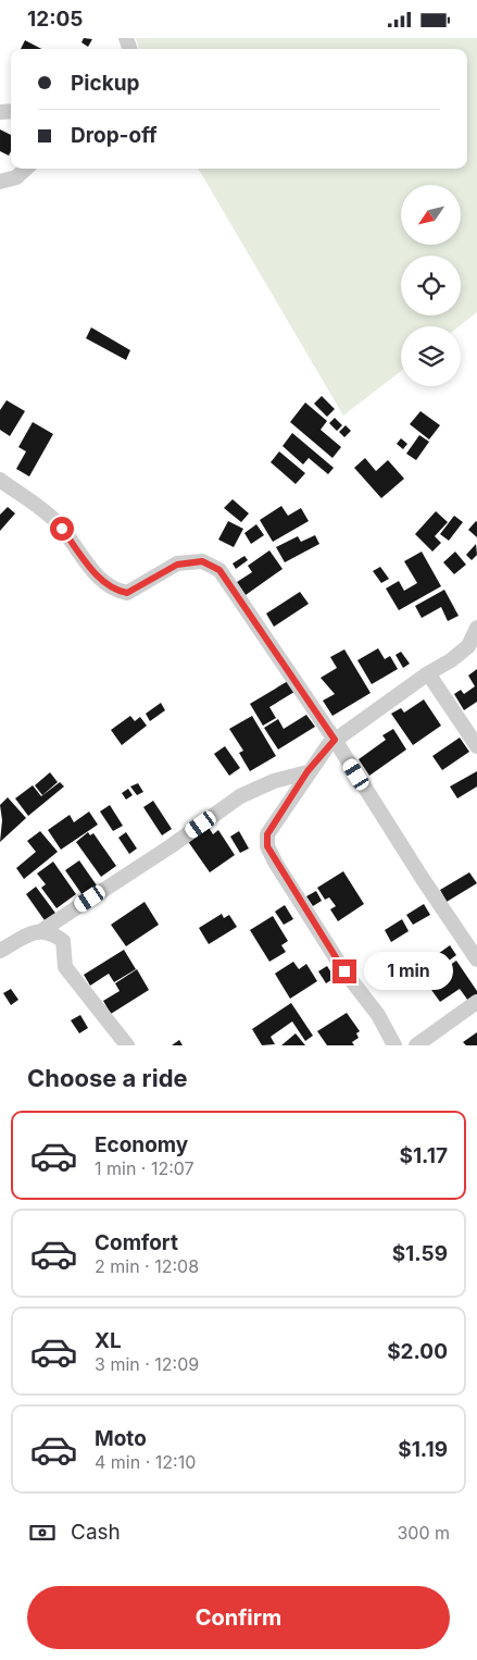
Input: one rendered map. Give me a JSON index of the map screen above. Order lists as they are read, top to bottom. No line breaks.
{"north":"bottom left","page":{"status":"12:05","banner":["Pickup","Drop-off"],"bubble":"1 min","heading":"Choose a ride","list":[{"name":"Economy","note":"1 min · 12:07","value":"$1.17"},{"name":"Comfort","note":"2 min · 12:08","value":"$1.59"},{"name":"XL","note":"3 min · 12:09","value":"$2.00"},{"name":"Moto","note":"4 min · 12:10","value":"$1.19"}],"pay":["Cash","300 m"],"buttons":"Confirm"}}
